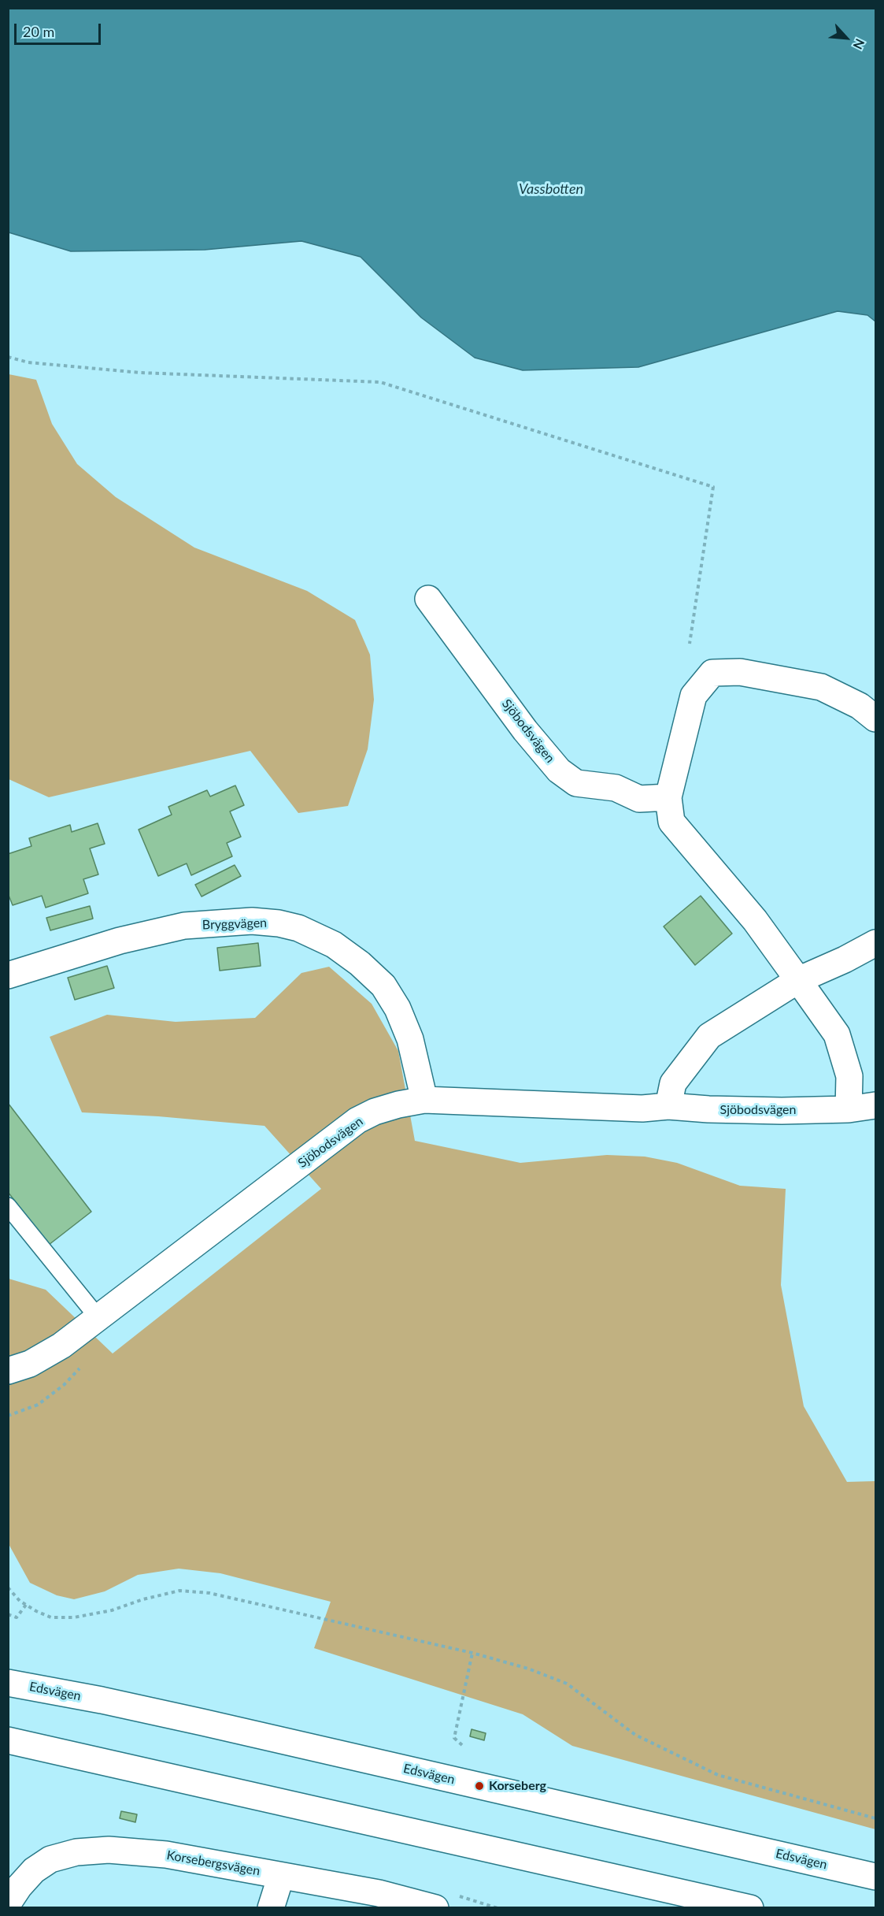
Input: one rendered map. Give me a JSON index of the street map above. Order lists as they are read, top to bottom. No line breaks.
{"streets":{"street":["Sjöbodsvägen","Bryggvägen","Edsvägen","Korsebergsvägen"]},"crossings":[["Sjöbodsvägen","Bryggvägen"]],"water":["Vassbotten"],"places":["Korseberg"],"scale_bar":"20 m","north":"bottom right"}
